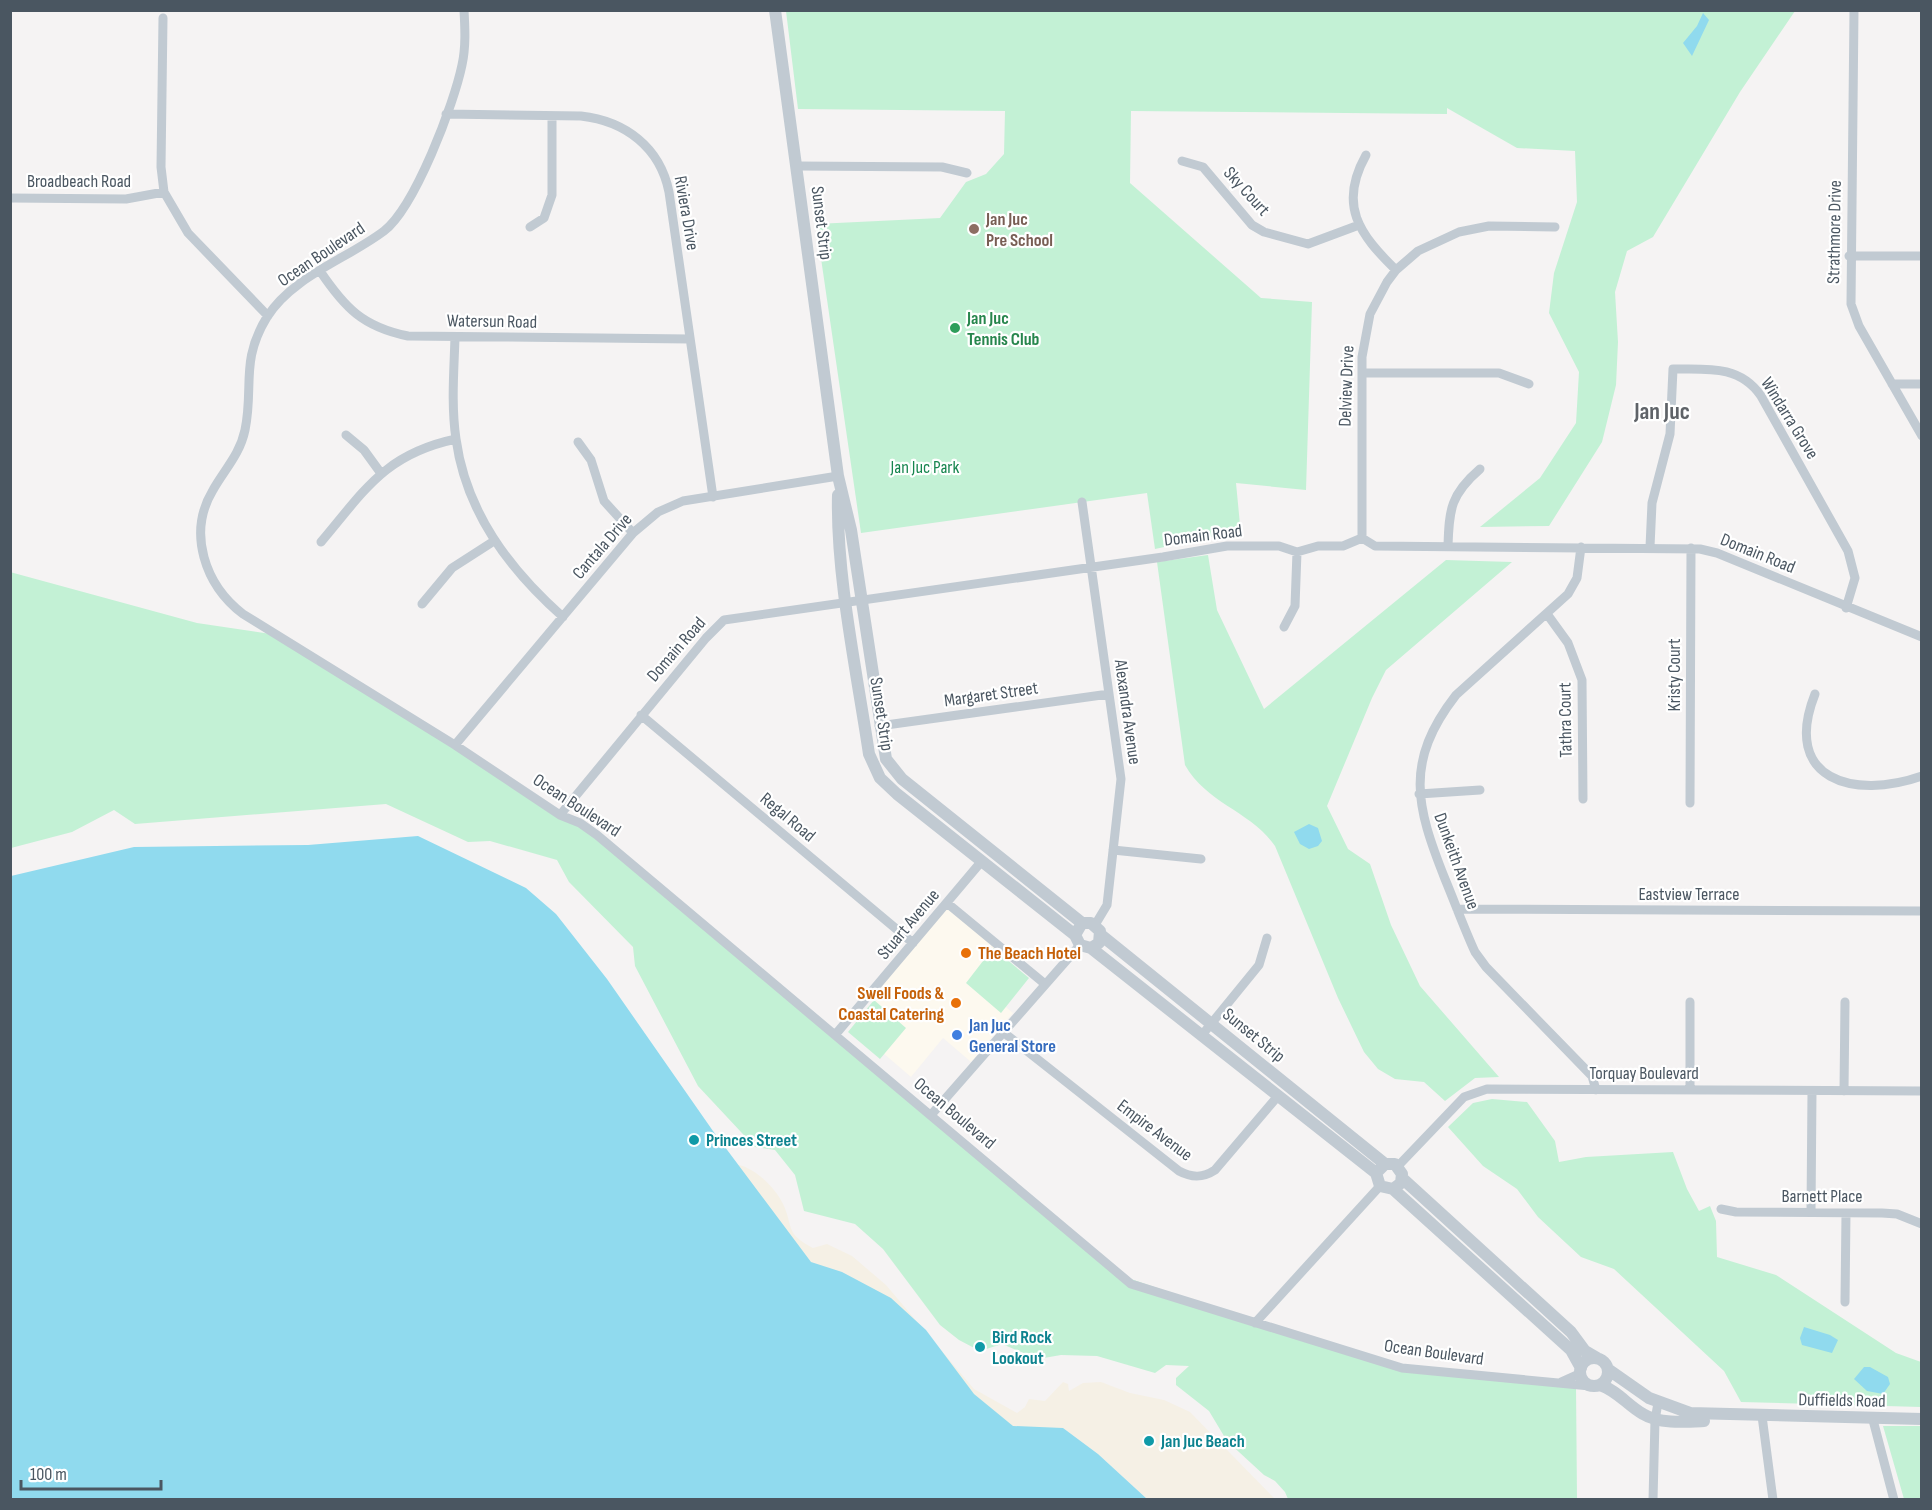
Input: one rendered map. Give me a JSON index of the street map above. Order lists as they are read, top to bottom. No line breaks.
{"streets":{"street":["Broadbeach Road","Sky Court","Riviera Drive","Sunset Strip","Strathmore Drive","Ocean Boulevard","Watersun Road","Delview Drive","Windarra Grove","Domain Road","Cantala Drive","Kristy Court","Margaret Street","Alexandra Avenue","Tathra Court","Regal Road","Dunkeith Avenue","Eastview Terrace","Stuart Avenue","Torquay Boulevard","Empire Avenue","Barnett Place","Duffields Road"]},"crossings":[["Riviera Drive","Ocean Boulevard"],["Riviera Drive","Watersun Road"],["Riviera Drive","Cantala Drive"],["Sunset Strip","Domain Road"],["Sunset Strip","Cantala Drive"],["Sunset Strip","Margaret Street"],["Sunset Strip","Alexandra Avenue"],["Sunset Strip","Stuart Avenue"],["Sunset Strip","Torquay Boulevard"],["Sunset Strip","Empire Avenue"],["Ocean Boulevard","Watersun Road"],["Ocean Boulevard","Domain Road"],["Ocean Boulevard","Cantala Drive"],["Ocean Boulevard","Stuart Avenue"],["Ocean Boulevard","Duffields Road"],["Delview Drive","Domain Road"],["Windarra Grove","Domain Road"],["Domain Road","Kristy Court"],["Domain Road","Alexandra Avenue"],["Domain Road","Regal Road"],["Domain Road","Dunkeith Avenue"],["Margaret Street","Alexandra Avenue"],["Tathra Court","Dunkeith Avenue"],["Regal Road","Stuart Avenue"],["Dunkeith Avenue","Eastview Terrace"],["Dunkeith Avenue","Torquay Boulevard"]],"districts":["Jan Juc"],"parks":["Jan Juc Park"],"places":["Jan Juc Pre School","Jan Juc Tennis Club","The Beach Hotel","Swell Foods & Coastal Catering","Jan Juc General Store","Princes Street","Bird Rock Lookout","Jan Juc Beach"],"scale_bar":"100 m"}
